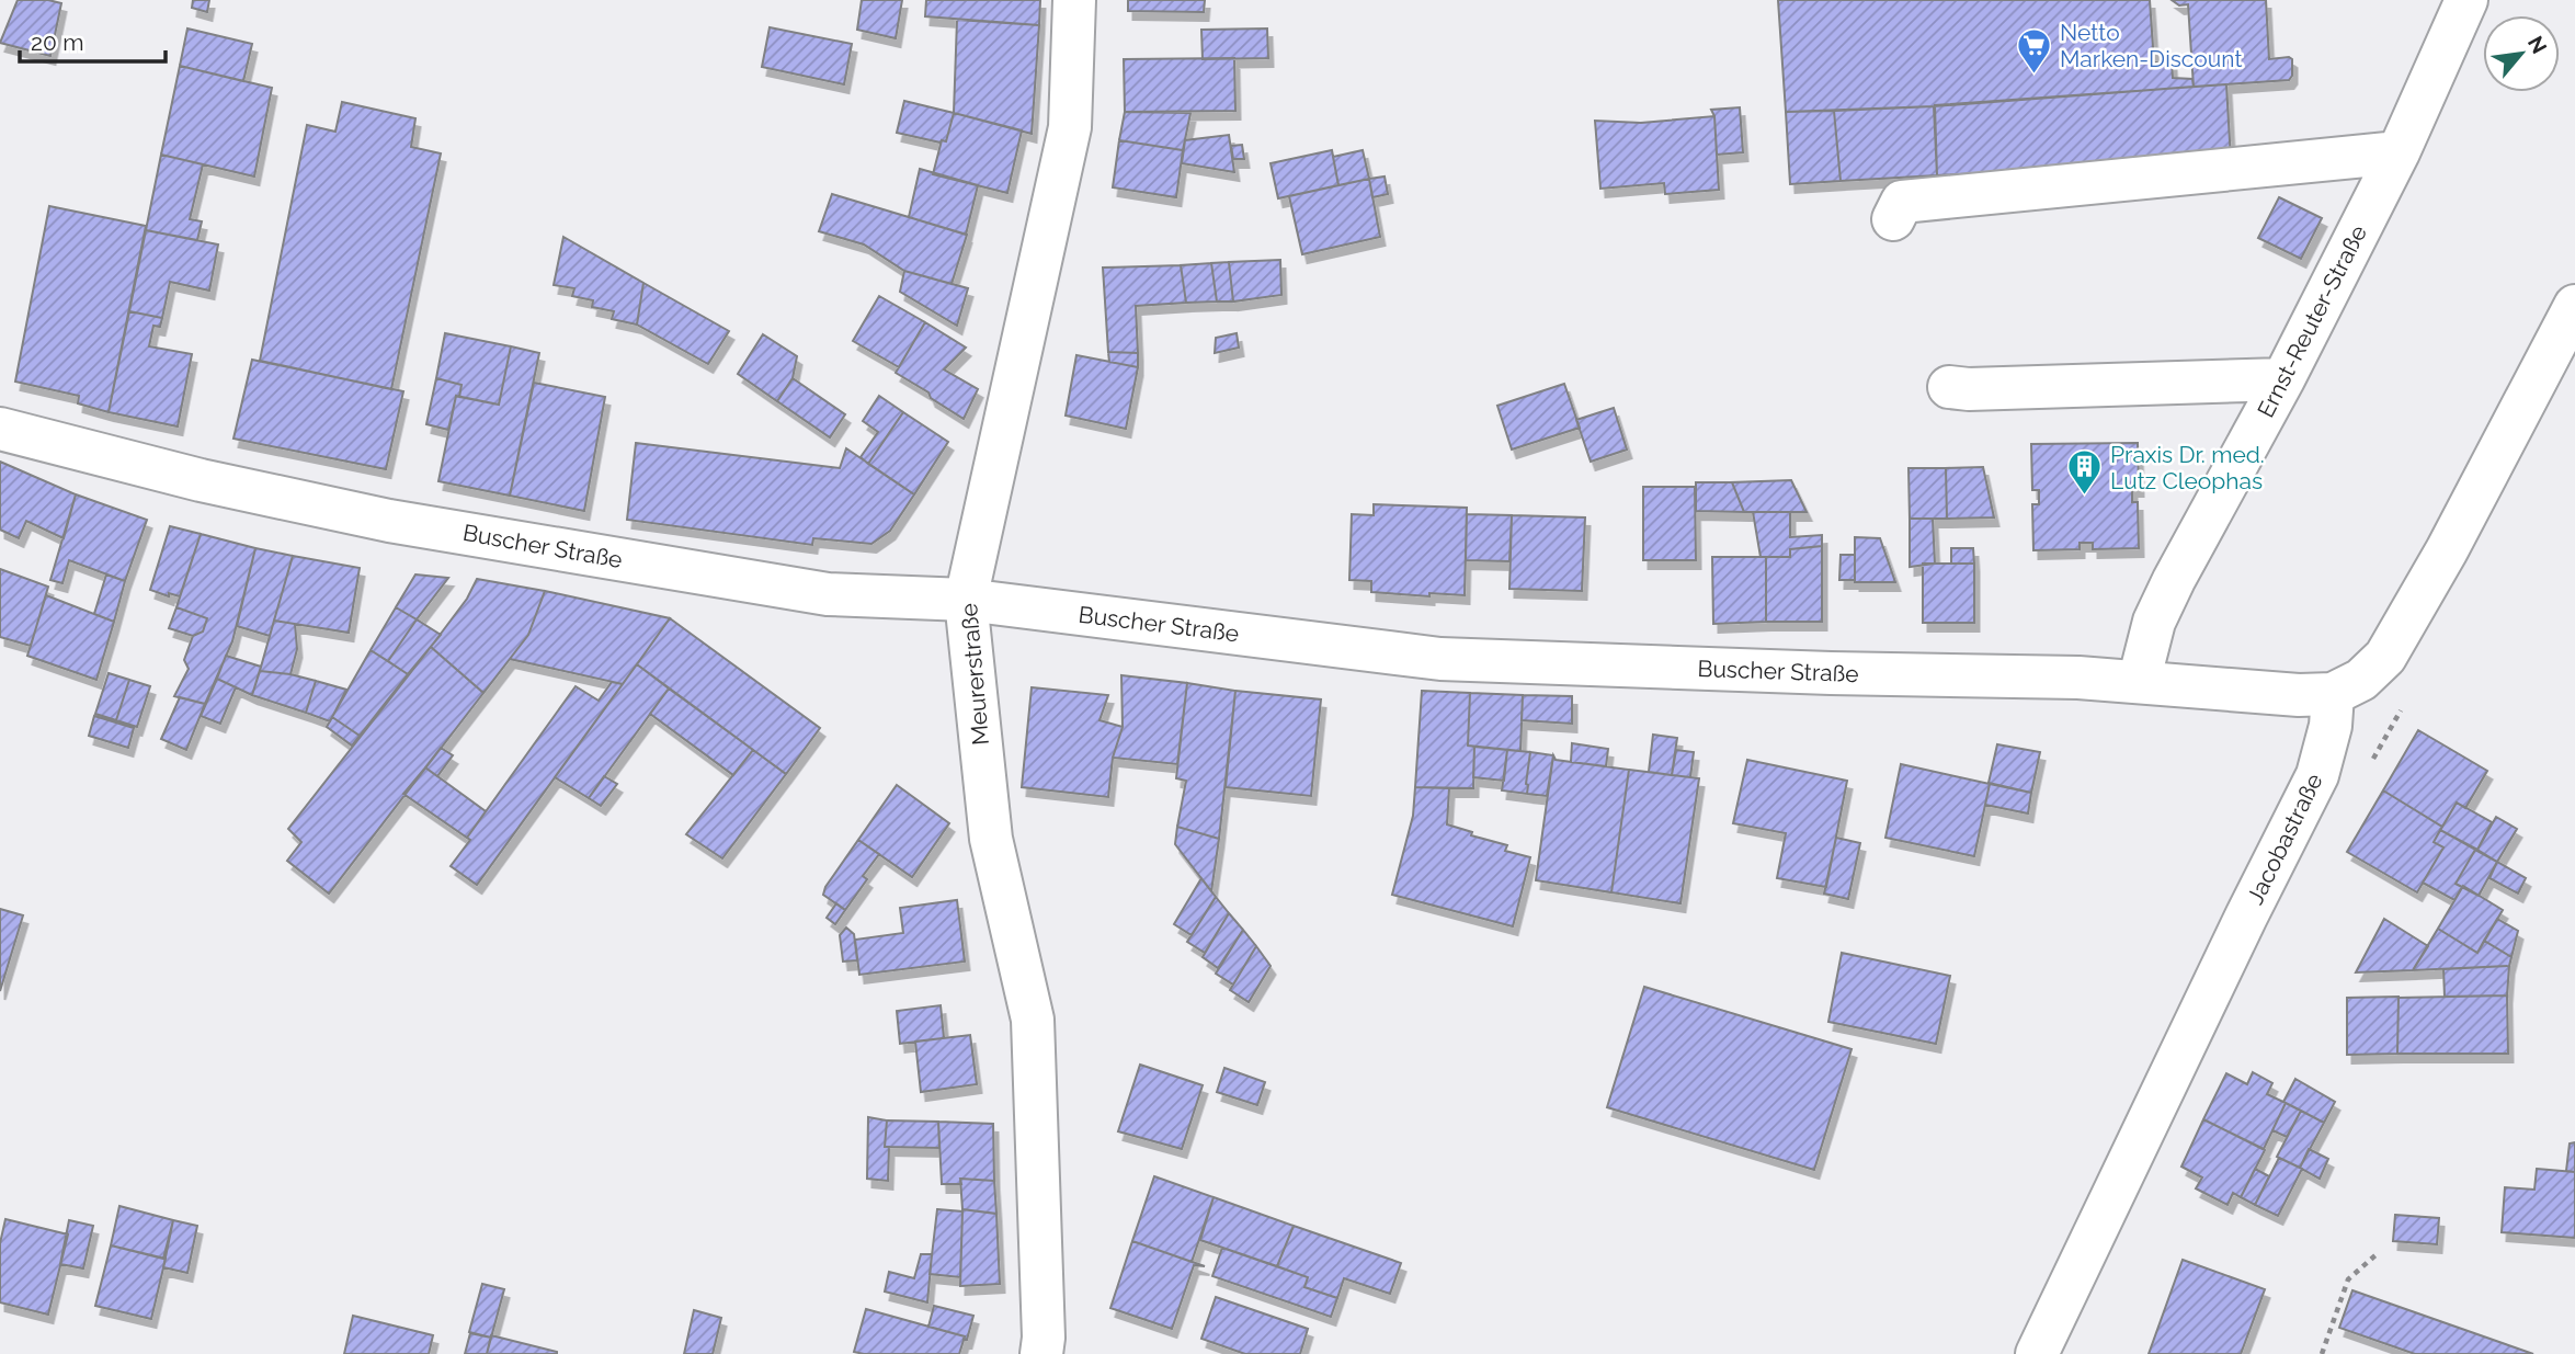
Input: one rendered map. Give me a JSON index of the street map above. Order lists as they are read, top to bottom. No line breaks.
{"streets":{"street":["Ernst-Reuter-Straße","Buscher Straße","Meurerstraße","Jacobastraße"]},"crossings":[["Ernst-Reuter-Straße","Buscher Straße"],["Buscher Straße","Meurerstraße"],["Buscher Straße","Jacobastraße"]],"places":{"supermarket":["Netto Marken-Discount"],"building":["Praxis Dr. med. Lutz Cleophas"]},"scale_bar":"20 m","north":"top right"}
